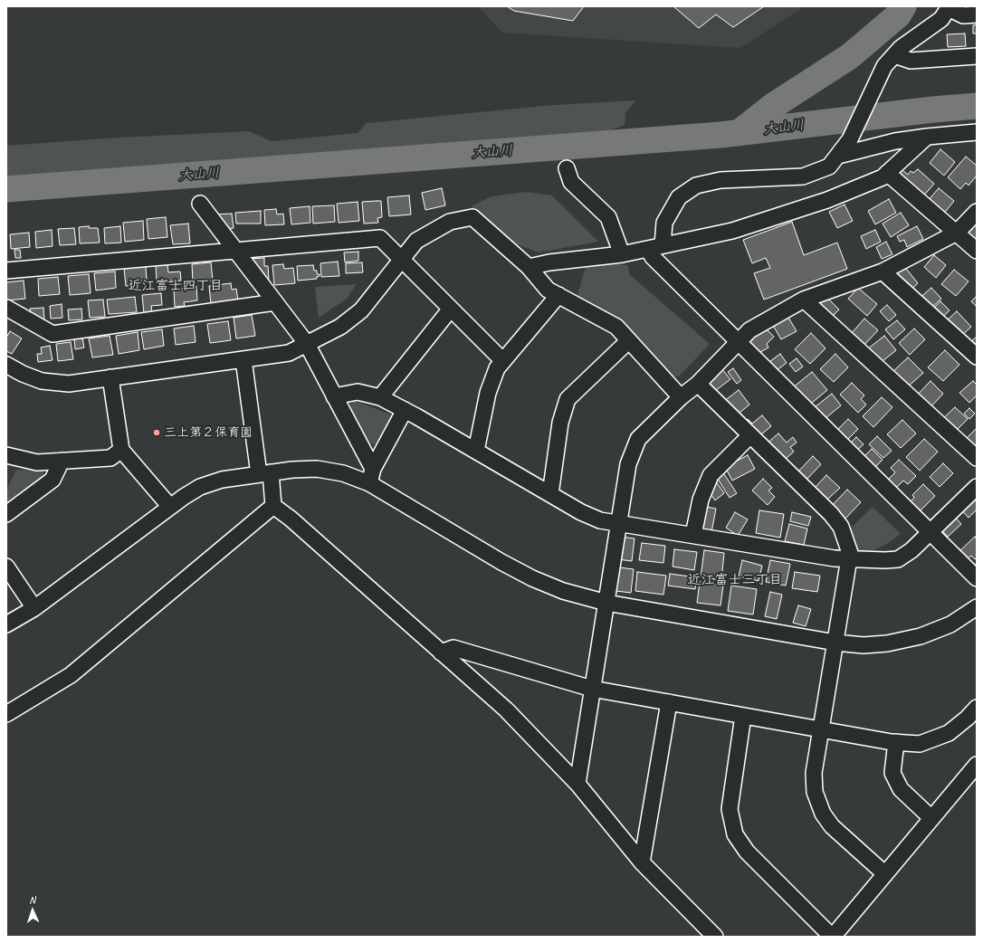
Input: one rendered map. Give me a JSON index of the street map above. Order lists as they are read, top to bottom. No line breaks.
{"districts":["近江富士四丁目","近江富士三丁目"],"water":["大山川"],"places":["三上第２保育園"],"north":"top"}
